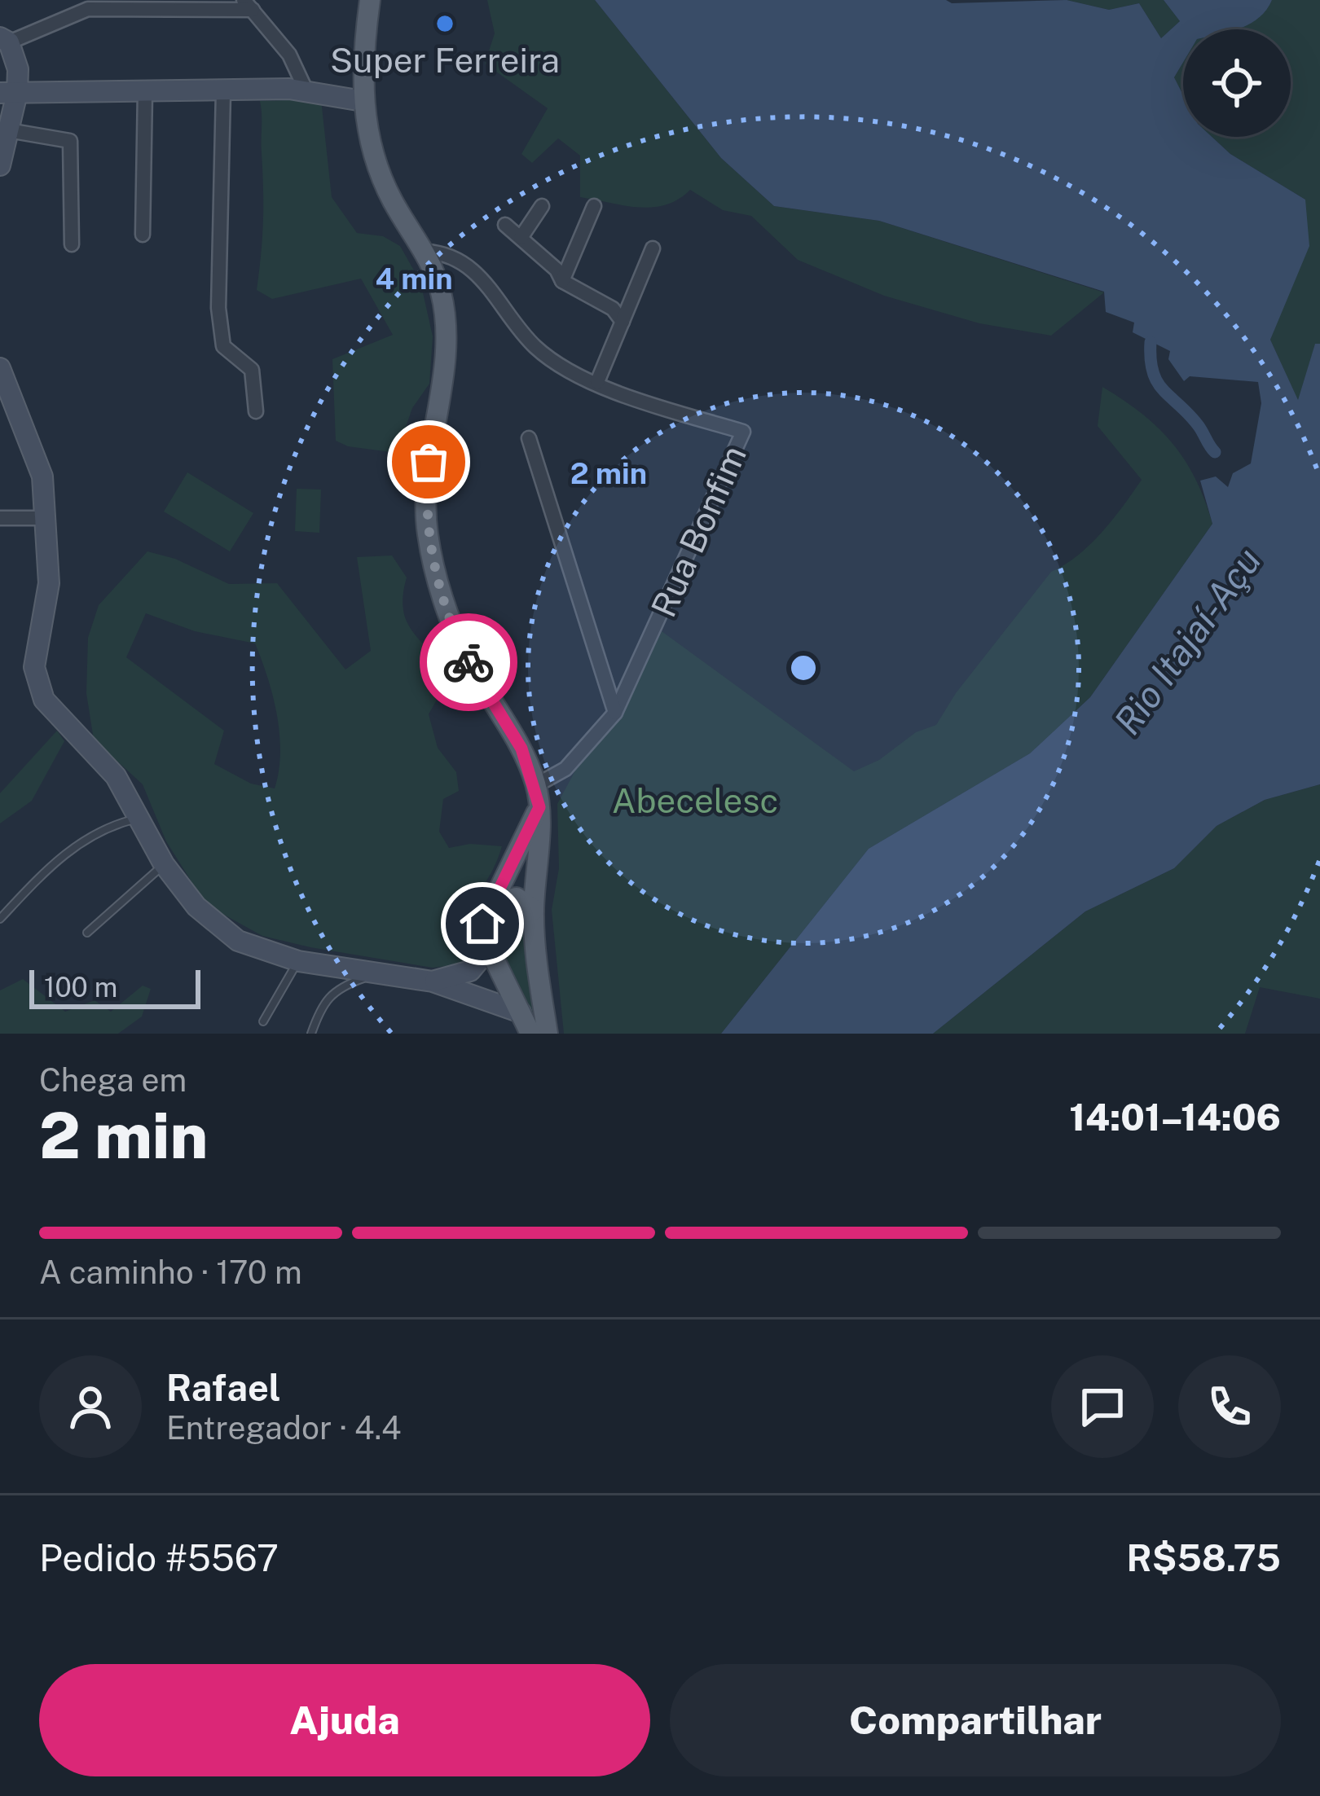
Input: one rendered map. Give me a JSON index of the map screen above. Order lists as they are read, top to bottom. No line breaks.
{"streets":{"street":["Rua Bonfim"]},"water":["Rio Itajaí-Açu"],"parks":["Abecelesc"],"places":["Super Ferreira"],"scale_bar":"100 m","page":{"scale":"100 m","heading":["2 min","Chega em","14:01–14:06"],"panel":["Rafael","Entregador · 4.4","Pedido #5567","R$58.75"],"bar":"A caminho · 170 m","buttons":["Ajuda","Compartilhar"]},"rings":["4 min","2 min"]}
